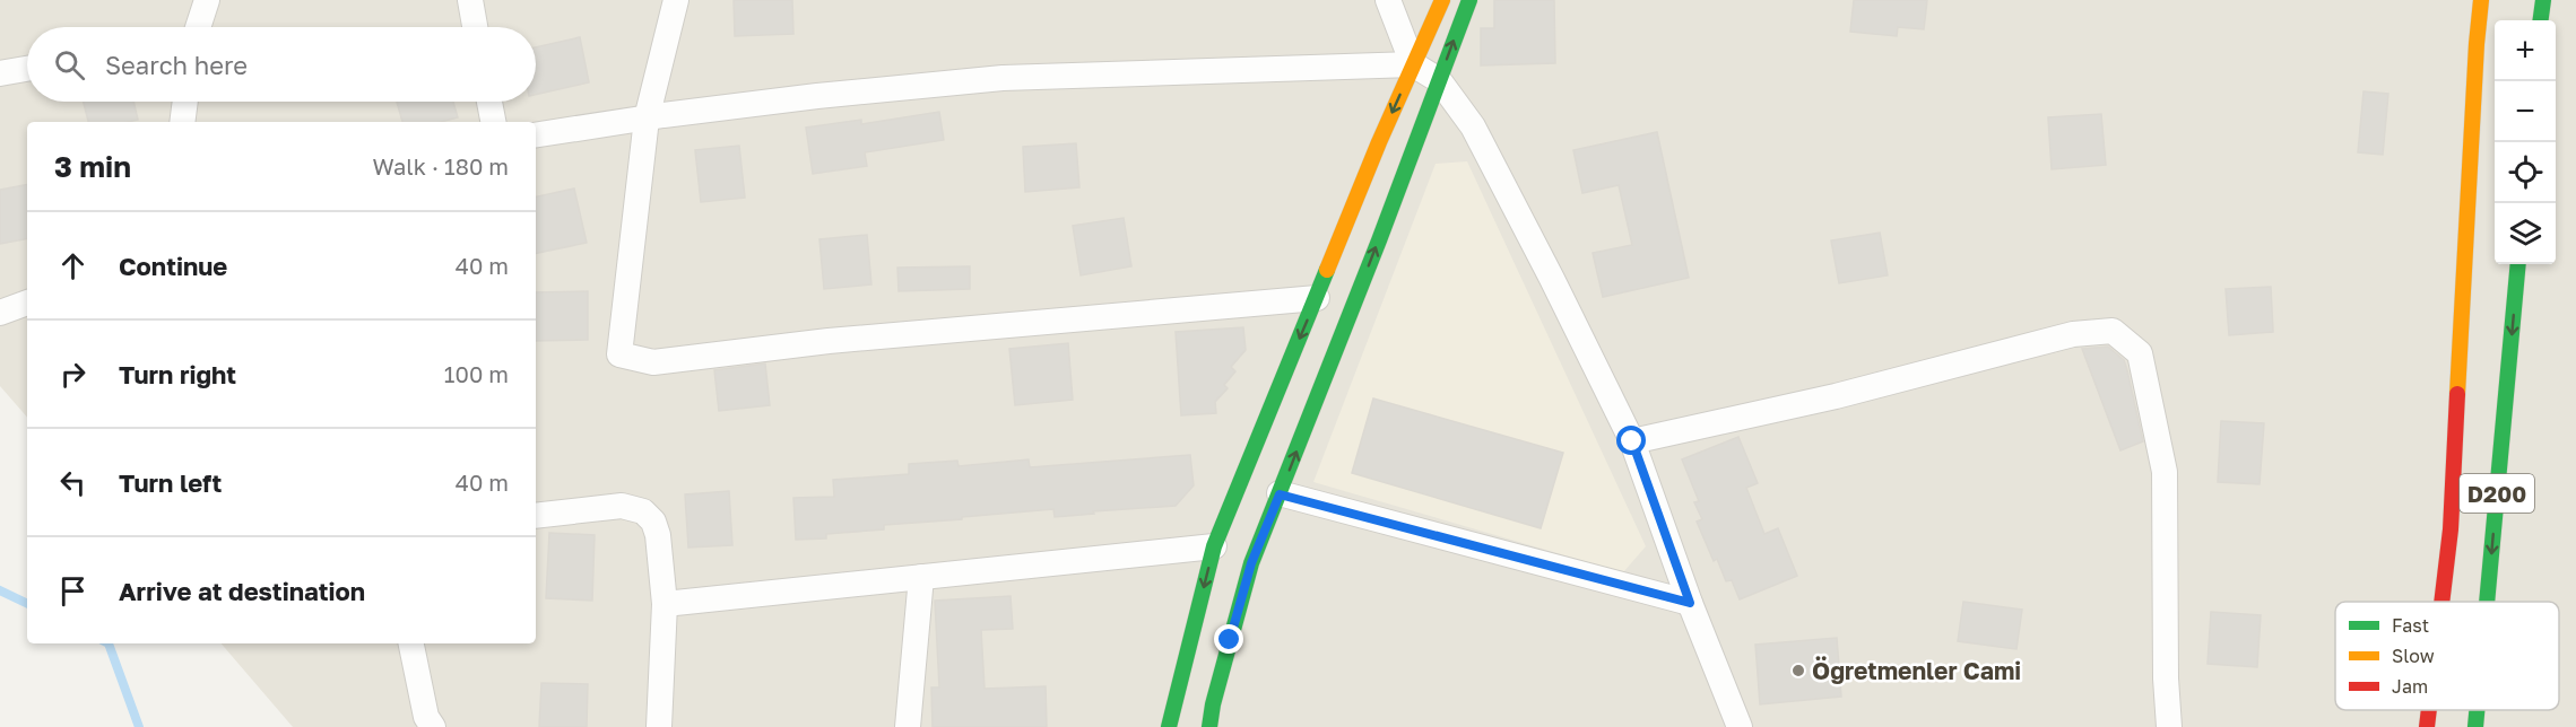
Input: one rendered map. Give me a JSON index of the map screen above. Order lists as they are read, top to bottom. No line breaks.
{"streets":{"main road":["D200"]},"places":["Öğretmenler Cami"],"legend":["Fast","Slow","Jam"],"page":{"map_buttons":["+","−"],"search":"Search here","heading":["3 min","Walk · 180 m"],"list":[["Continue","40 m"],["Turn right","100 m"],["Turn left","40 m"],"Arrive at destination"]}}
